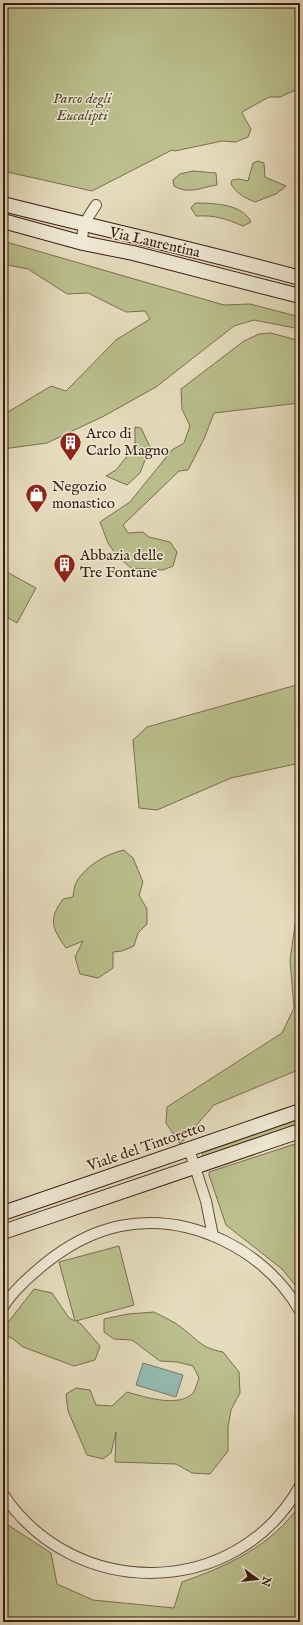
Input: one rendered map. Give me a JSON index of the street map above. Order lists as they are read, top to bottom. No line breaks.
{"streets":{"main road":["Via Laurentina","Viale del Tintoretto"]},"parks":["Parco degli Eucalipti"],"places":{"building":["Arco di Carlo Magno","Abbazia delle Tre Fontane"],"shop":["Negozio monastico"]},"north":"right"}
